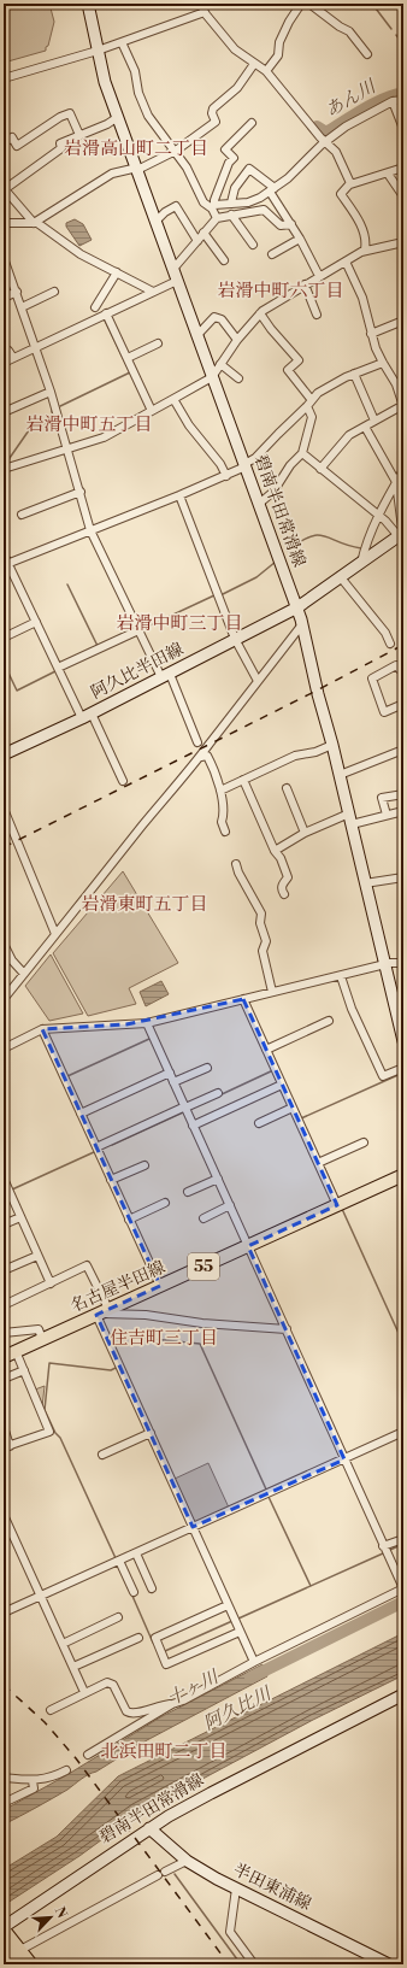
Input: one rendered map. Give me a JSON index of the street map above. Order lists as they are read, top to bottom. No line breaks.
{"streets":{"main road":["碧南半田常滑線","阿久比半田線","55","名古屋半田線","半田東浦線"]},"crossings":[["碧南半田常滑線","阿久比半田線"],["碧南半田常滑線","半田東浦線"]],"districts":["岩滑高山町二丁目","岩滑中町六丁目","岩滑中町五丁目","岩滑中町三丁目","岩滑東町五丁目","住吉町三丁目","北浜田町二丁目"],"water":["あん川","十ヶ川","阿久比川"],"north":"top right"}
